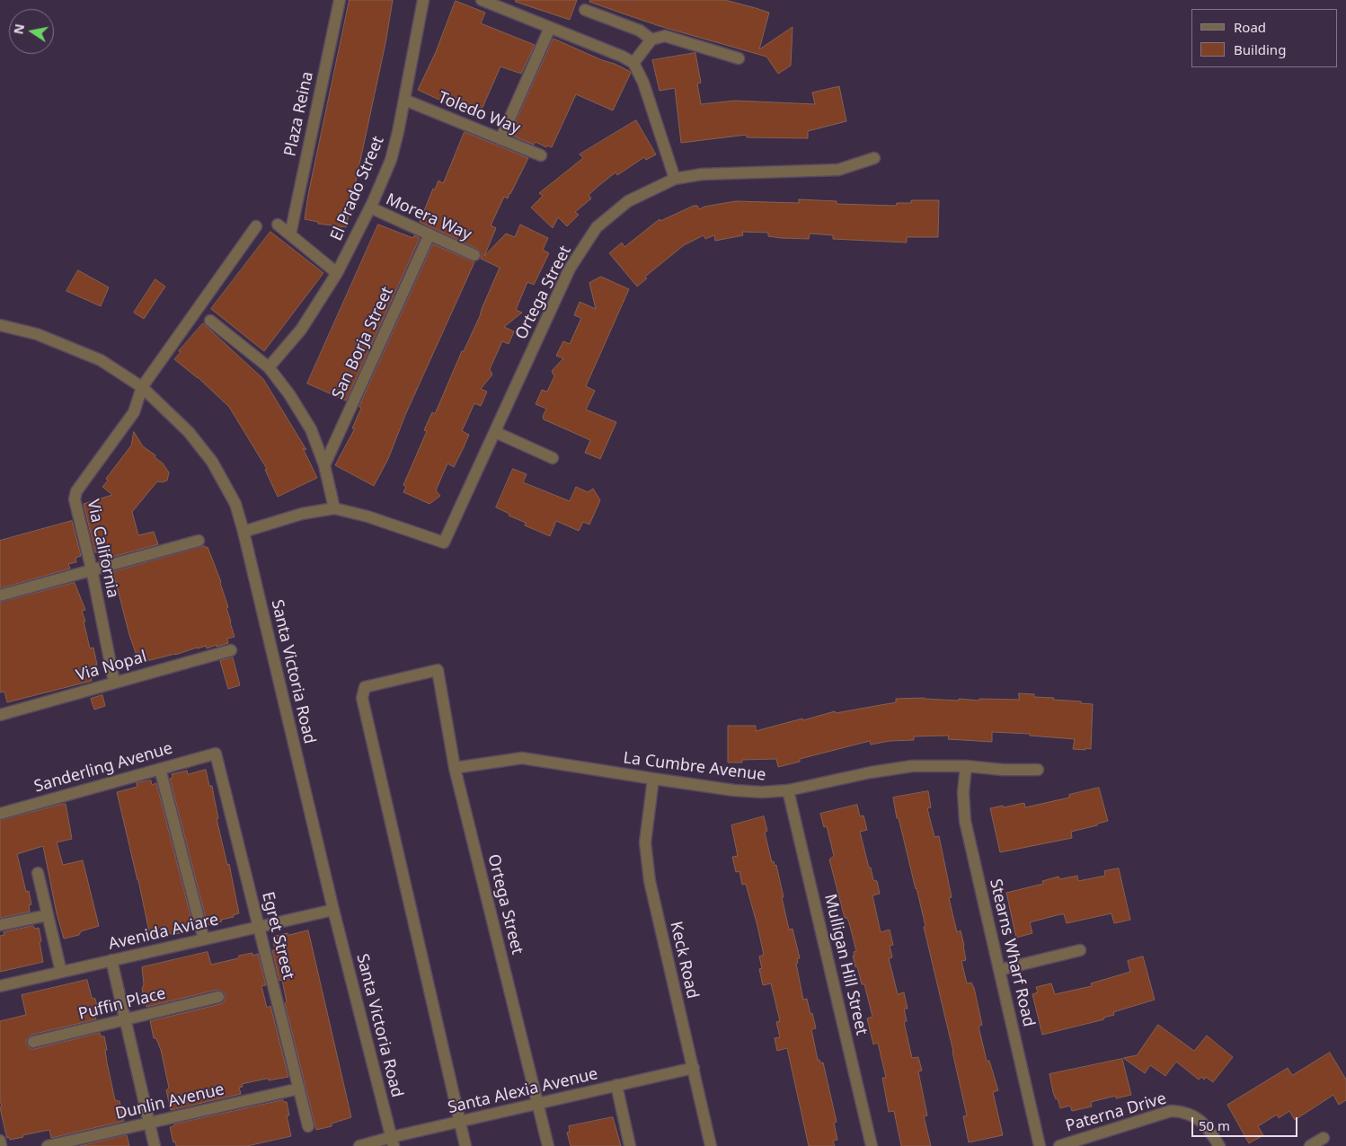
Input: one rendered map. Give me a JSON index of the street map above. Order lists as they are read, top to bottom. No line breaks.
{"streets":{"street":["Toledo Way","Plaza Reina","El Prado Street","Morera Way","Ortega Street","San Borja Street","Via California","Via Nopal","Santa Victoria Road","La Cumbre Avenue","Sanderling Avenue","Avenida Aviare","Egret Street","Stearns Wharf Road","Keck Road","Mulligan Hill Street","Puffin Place","Santa Alexia Avenue","Dunlin Avenue","Paterna Drive"]},"crossings":[["Toledo Way","El Prado Street"],["El Prado Street","Morera Way"],["Morera Way","San Borja Street"],["Ortega Street","La Cumbre Avenue"],["Ortega Street","Santa Alexia Avenue"],["Via California","Via Nopal"],["Via California","Santa Victoria Road"],["Santa Victoria Road","Avenida Aviare"],["Santa Victoria Road","Santa Alexia Avenue"],["La Cumbre Avenue","Stearns Wharf Road"],["La Cumbre Avenue","Keck Road"],["La Cumbre Avenue","Mulligan Hill Street"],["Sanderling Avenue","Egret Street"],["Avenida Aviare","Egret Street"],["Egret Street","Dunlin Avenue"],["Keck Road","Santa Alexia Avenue"]],"legend":["Road","Building"],"scale_bar":"50 m","north":"left"}
